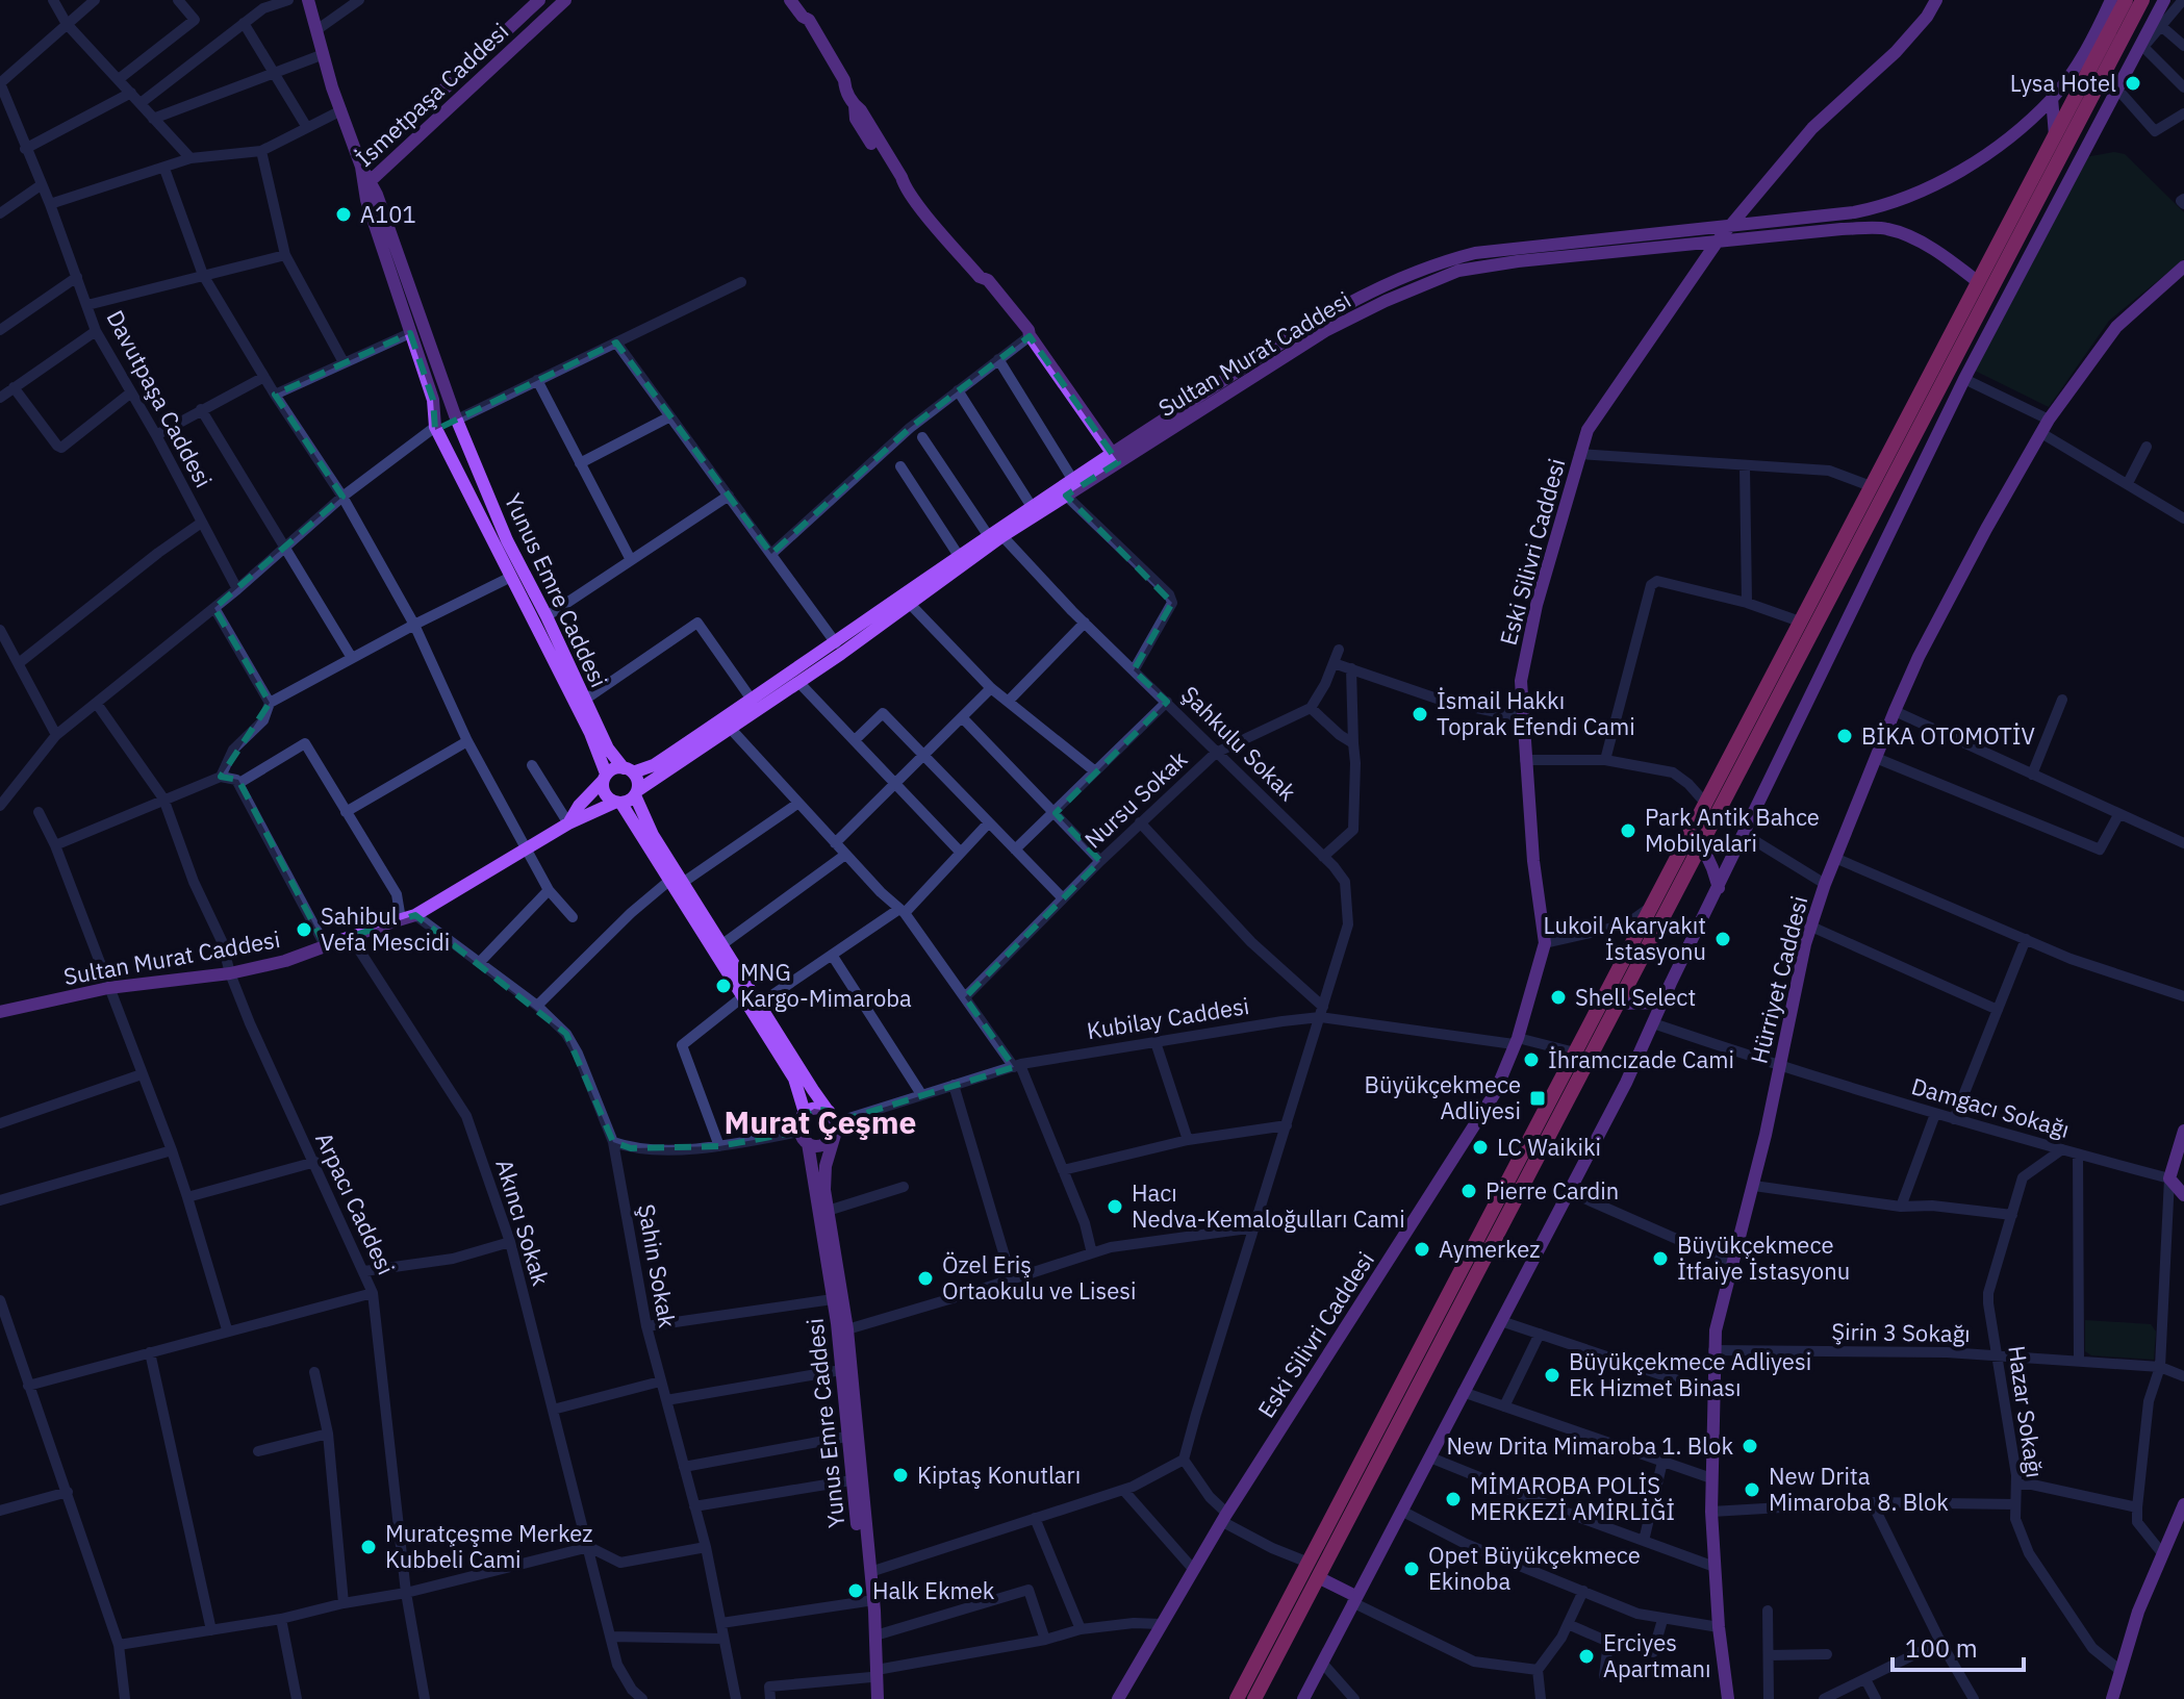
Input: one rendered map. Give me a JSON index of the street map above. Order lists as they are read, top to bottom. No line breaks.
{"streets":{"main road":["İsmetpaşa Caddesi","Sultan Murat Caddesi","Eski Silivri Caddesi","Yunus Emre Caddesi","Hürriyet Caddesi"],"street":["Davutpaşa Caddesi","Şahkulu Sokak","Nursu Sokak","Kubilay Caddesi","Damgacı Sokağı","Arpacı Caddesi","Akıncı Sokak","Şahin Sokak","Şirin 3 Sokağı","Hazar Sokağı"]},"crossings":[["İsmetpaşa Caddesi","Yunus Emre Caddesi"],["Sultan Murat Caddesi","Eski Silivri Caddesi"],["Sultan Murat Caddesi","Yunus Emre Caddesi"],["Sultan Murat Caddesi","Şahkulu Sokak"],["Sultan Murat Caddesi","Arpacı Caddesi"],["Sultan Murat Caddesi","Akıncı Sokak"],["Sultan Murat Caddesi","Şahin Sokak"],["Eski Silivri Caddesi","Kubilay Caddesi"],["Yunus Emre Caddesi","Kubilay Caddesi"],["Şahkulu Sokak","Nursu Sokak"],["Şahkulu Sokak","Kubilay Caddesi"],["Hürriyet Caddesi","Damgacı Sokağı"],["Hürriyet Caddesi","Şirin 3 Sokağı"],["Damgacı Sokağı","Hazar Sokağı"],["Şirin 3 Sokağı","Hazar Sokağı"]],"districts":["Murat Çeşme"],"places":{"other":["Lysa Hotel","A101","İsmail Hakkı Toprak Efendi Cami","BİKA OTOMOTİV","Park Antik Bahce Mobilyalari","Sahibul Vefa Mescidi","Lukoil Akaryakıt İstasyonu","MNG Kargo-Mimaroba","Shell Select","İhramcızade Cami","LC Waikiki","Pierre Cardin","Hacı Nedva-Kemaloğulları Cami","Aymerkez","Büyükçekmece İtfaiye İstasyonu","Özel Eriş Ortaokulu ve Lisesi","Büyükçekmece Adliyesi Ek Hizmet Binası","New Drita Mimaroba 1. Blok","Kiptaş Konutları","New Drita Mimaroba 8. Blok","MİMAROBA POLİS MERKEZİ AMİRLİĞİ","Muratçeşme Merkez Kubbeli Cami","Opet Büyükçekmece Ekinoba","Halk Ekmek","Erciyes Apartmanı"],"transit":["Büyükçekmece Adliyesi"]},"scale_bar":"100 m"}
